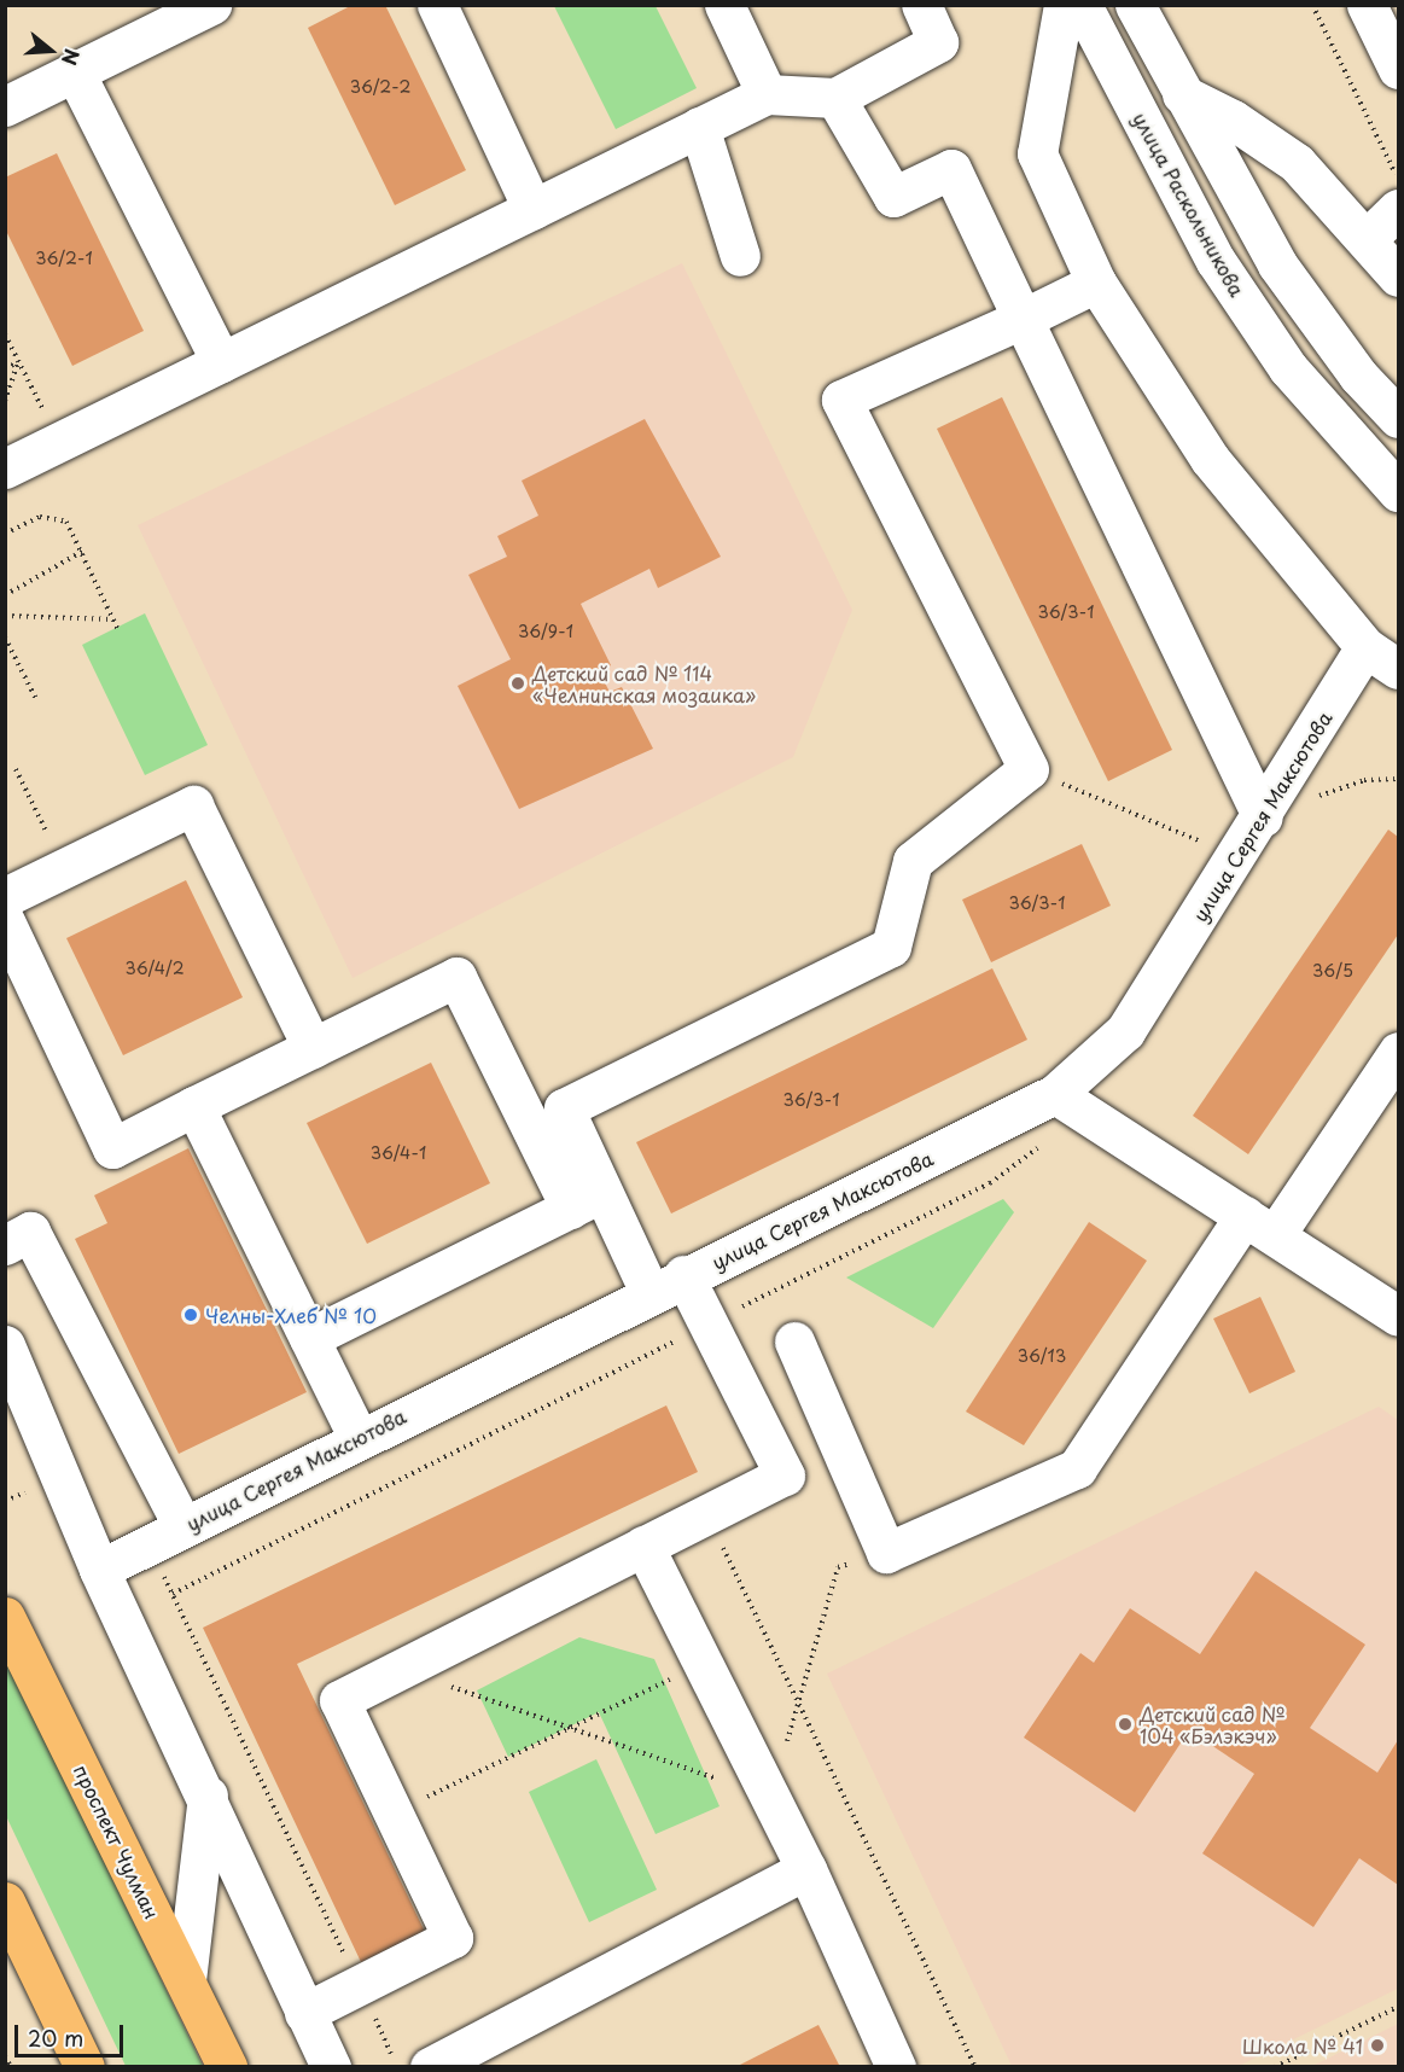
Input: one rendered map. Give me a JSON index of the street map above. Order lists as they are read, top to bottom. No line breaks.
{"streets":{"main road":["проспект Чулман"],"street":["улица Раскольникова","улица Сергея Максютова"]},"places":["Детский сад № 114 «Челнинская мозаика»","Челны-Хлеб № 10","Детский сад № 104 «Бэлэкэч»","Школа № 41"],"house_numbers":["36/2-2","36/2-1","36/3-1","36/9-1","36/3-1","36/4/2","36/5","36/3-1","36/4-1","36/13"],"scale_bar":"20 m","north":"right"}
